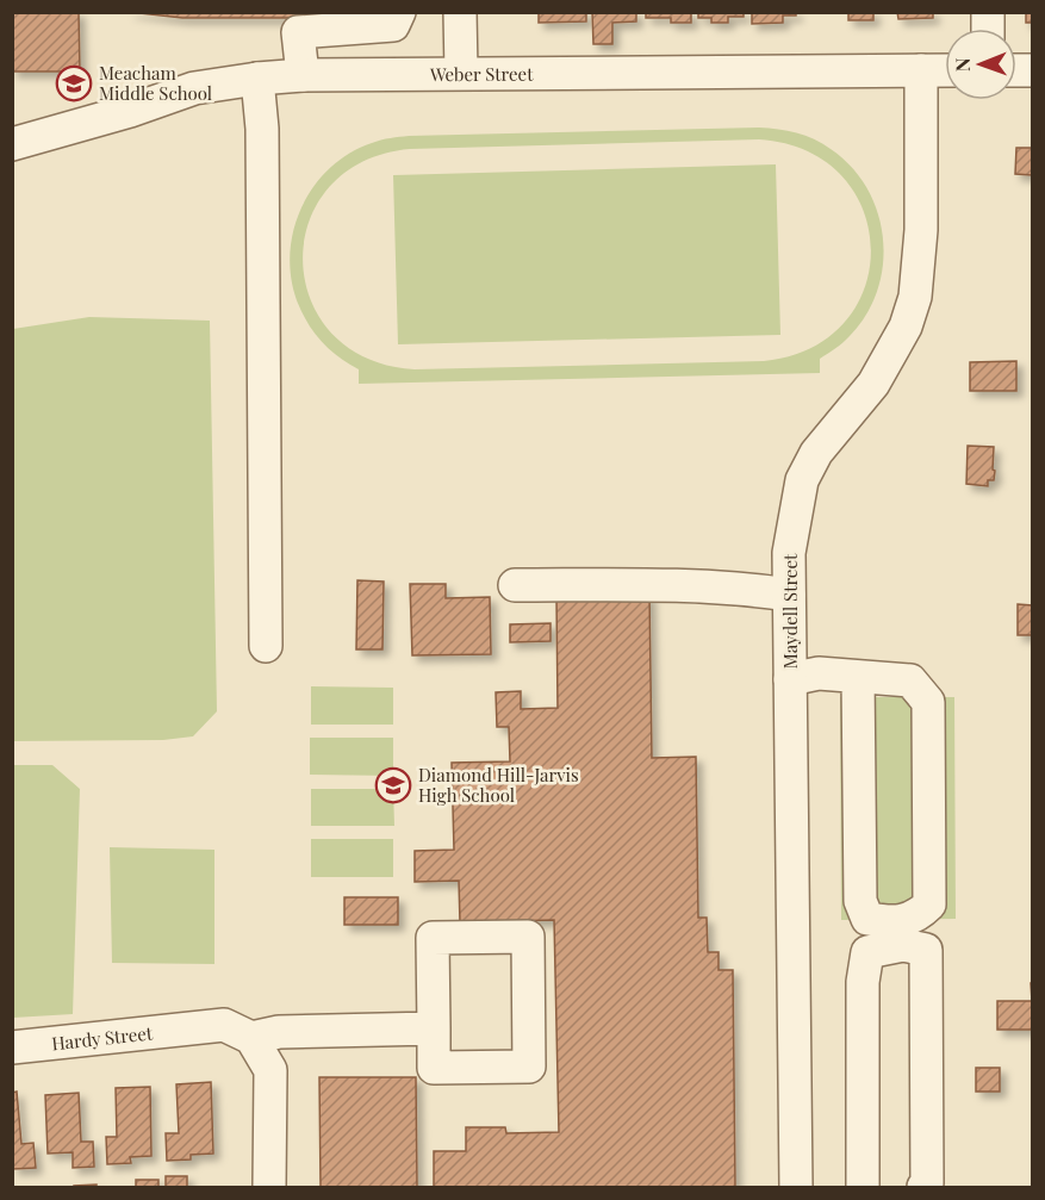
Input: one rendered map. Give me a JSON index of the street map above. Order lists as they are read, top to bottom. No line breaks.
{"streets":{"street":["Weber Street","Maydell Street","Hardy Street"]},"crossings":[["Weber Street","Maydell Street"]],"places":{"school or university":["Meacham Middle School","Diamond Hill-Jarvis High School"]},"north":"left"}
